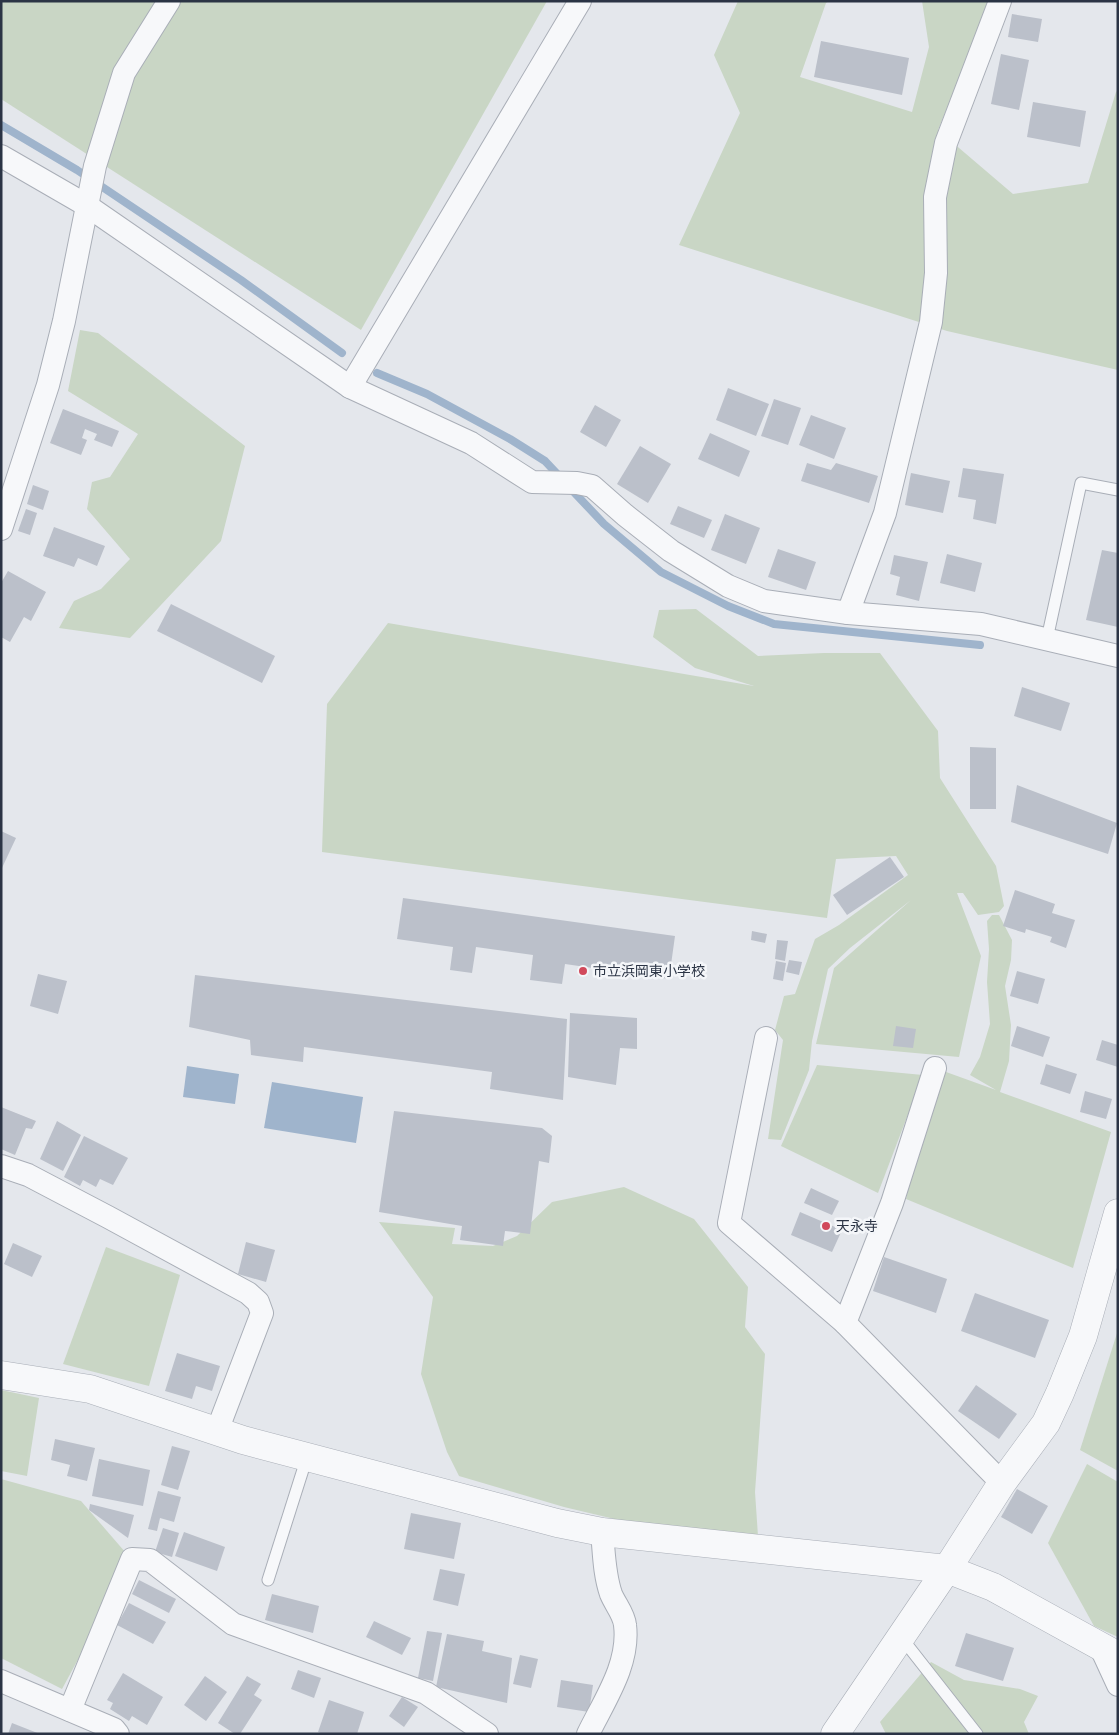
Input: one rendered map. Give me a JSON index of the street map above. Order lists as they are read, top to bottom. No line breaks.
{"places":["市立浜岡東小学校","天永寺"]}
